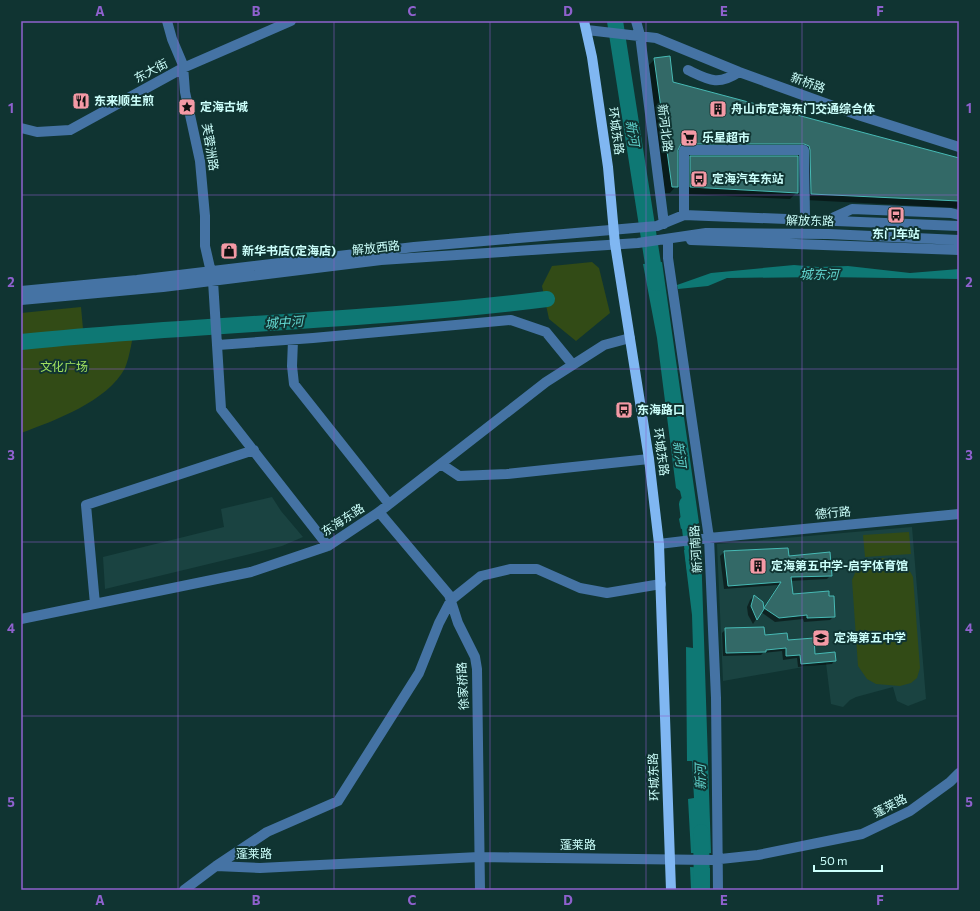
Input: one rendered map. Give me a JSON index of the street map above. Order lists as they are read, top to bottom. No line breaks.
{"streets":{"main road":["环城东路"],"street":["东大街","新桥路","新河北路","芙蓉洲路","解放东路","解放西路","德行路","东海东路","新河南路","徐家桥路","蓬莱路"]},"crossings":[["东大街","芙蓉洲路"],["新桥路","新河北路"],["新桥路","环城东路"],["环城东路","解放西路"],["环城东路","德行路"],["环城东路","东海东路"],["环城东路","蓬莱路"],["芙蓉洲路","解放西路"],["芙蓉洲路","东海东路"],["解放东路","解放西路"],["解放东路","新河南路"],["解放西路","新河南路"],["德行路","新河南路"],["东海东路","徐家桥路"],["新河南路","蓬莱路"],["徐家桥路","蓬莱路"]],"water":["新河","城东河","城中河"],"parks":["文化广场"],"places":{"restaurant":["东来顺生煎"],"place":["定海古城"],"building":["舟山市定海东门交通综合体","定海第五中学-启宇体育馆"],"supermarket":["乐星超市"],"bus stop":["定海汽车东站","东门车站","东海路口"],"shop":["新华书店(定海店)"],"school or university":["定海第五中学"]},"scale_bar":"50 m","grid":{"columns":["A","B","C","D","E","F"],"rows":["1","2","3","4","5"]}}
